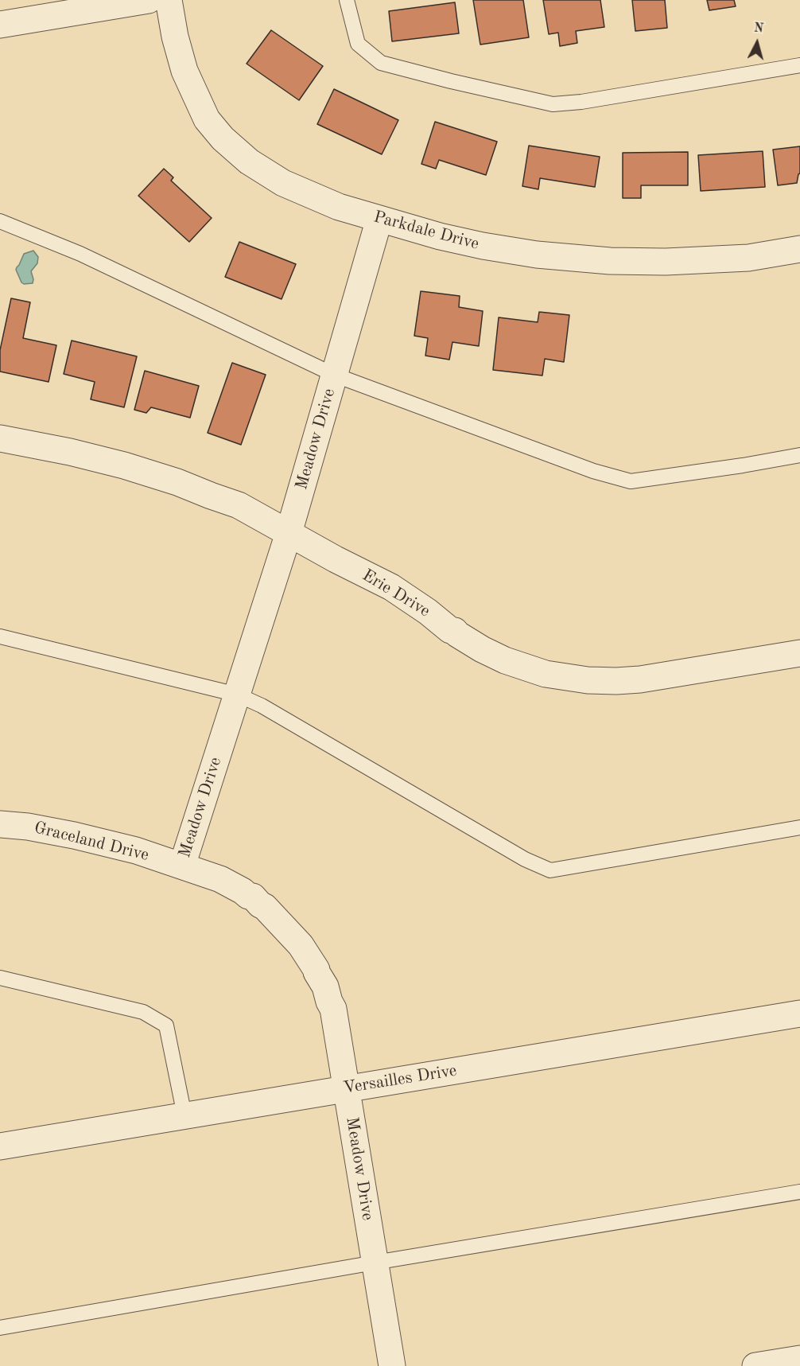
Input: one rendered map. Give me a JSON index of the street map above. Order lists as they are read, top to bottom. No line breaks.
{"streets":{"street":["Parkdale Drive","Meadow Drive","Erie Drive","Graceland Drive","Versailles Drive"]},"crossings":[["Parkdale Drive","Meadow Drive"],["Meadow Drive","Erie Drive"],["Meadow Drive","Graceland Drive"],["Meadow Drive","Versailles Drive"]],"north":"top"}
